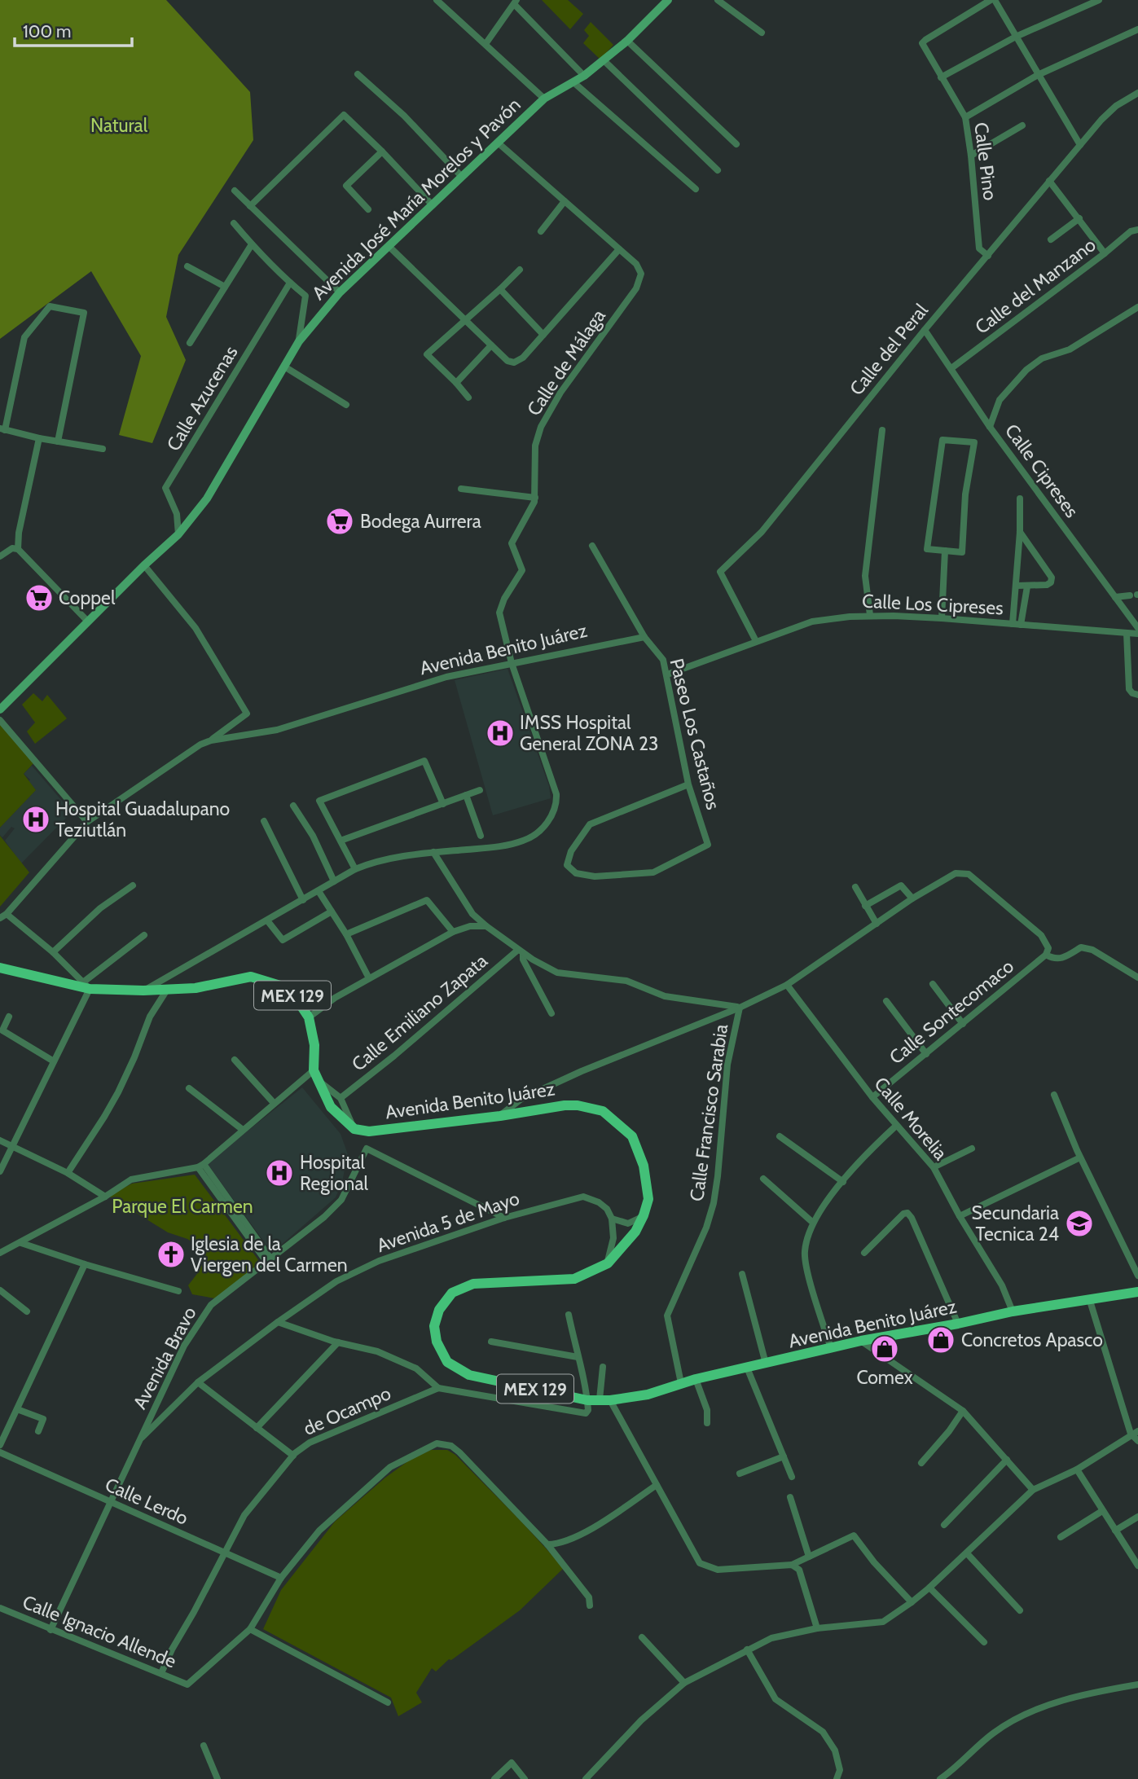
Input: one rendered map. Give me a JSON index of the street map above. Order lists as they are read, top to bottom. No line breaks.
{"streets":{"main road":["Avenida José María Morelos y Pavón","Avenida Benito Juárez","MEX 129"],"street":["Calle Pino","Calle del Manzano","Calle del Peral","Calle de Málaga","Calle Azucenas","Calle Cipreses","Calle Los Cipreses","Paseo Los Castaños","Calle Sontecomaco","Calle Emiliano Zapata","Calle Francisco Sarabia","Calle Morelia","Avenida 5 de Mayo","Avenida Bravo","de Ocampo","Calle Lerdo","Calle Ignacio Allende"]},"crossings":[["Calle Pino","Calle del Peral"],["Avenida José María Morelos y Pavón","Calle Azucenas"],["Calle del Manzano","Calle Cipreses"],["Calle del Peral","Calle Cipreses"],["Calle del Peral","Calle Los Cipreses"],["Calle de Málaga","Avenida Benito Juárez"],["Calle de Málaga","MEX 129"],["Calle Los Cipreses","Paseo Los Castaños"],["Avenida Benito Juárez","Paseo Los Castaños"],["Avenida Benito Juárez","MEX 129"],["Avenida Benito Juárez","Calle Francisco Sarabia"],["Avenida Benito Juárez","Calle Morelia"],["Calle Sontecomaco","Calle Morelia"],["Avenida 5 de Mayo","Avenida Bravo"],["Avenida Bravo","Calle Lerdo"],["Avenida Bravo","Calle Ignacio Allende"],["de Ocampo","Calle Lerdo"],["de Ocampo","Calle Ignacio Allende"]],"parks":["Natural","Parque El Carmen"],"places":{"supermarket":["Bodega Aurrera","Coppel"],"hospital":["IMSS Hospital General ZONA 23","Hospital Guadalupano Teziutlán","Hospital Regional"],"school or university":["Secundaria Tecnica 24"],"church":["Iglesia de la Viergen del Carmen"],"shop":["Concretos Apasco","Comex"]},"scale_bar":"100 m"}
